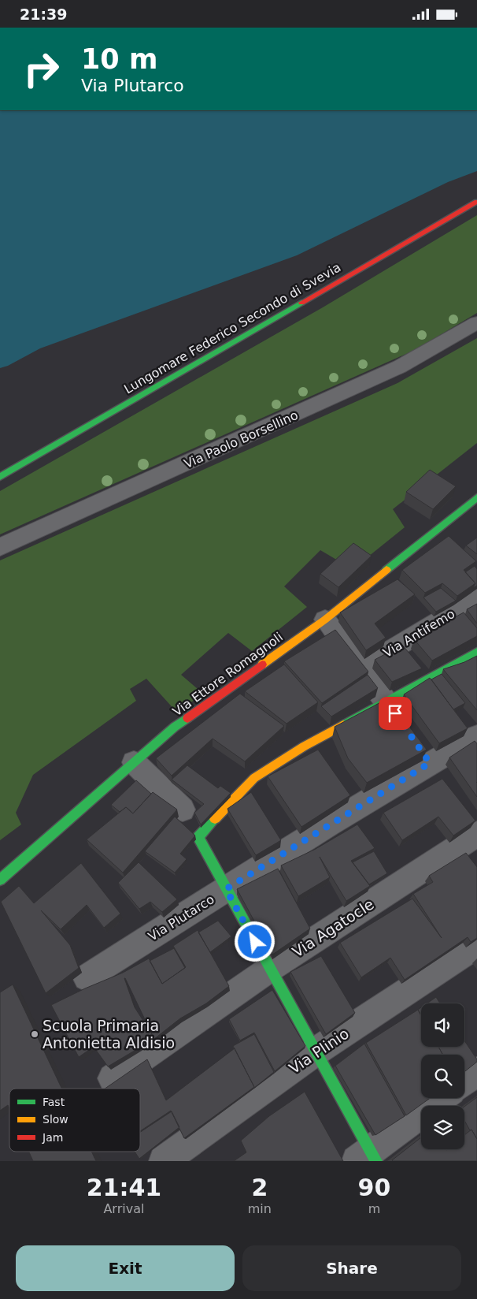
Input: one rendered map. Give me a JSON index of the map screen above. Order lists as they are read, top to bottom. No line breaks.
{"streets":{"street":["Lungomare Federico Secondo di Svevia","Via Paolo Borsellino","Via Antifemo","Via Ettore Romagnoli","Via Plutarco","Via Agatocle","Via Plinio"]},"places":["Scuola Primaria Antonietta Aldisio"],"legend":["Fast","Slow","Jam"],"page":{"status":"21:39","turn":["10 m","Via Plutarco"],"eta":["21:41","Arrival","2","min","90","m"],"buttons":["Exit","Share"]}}
